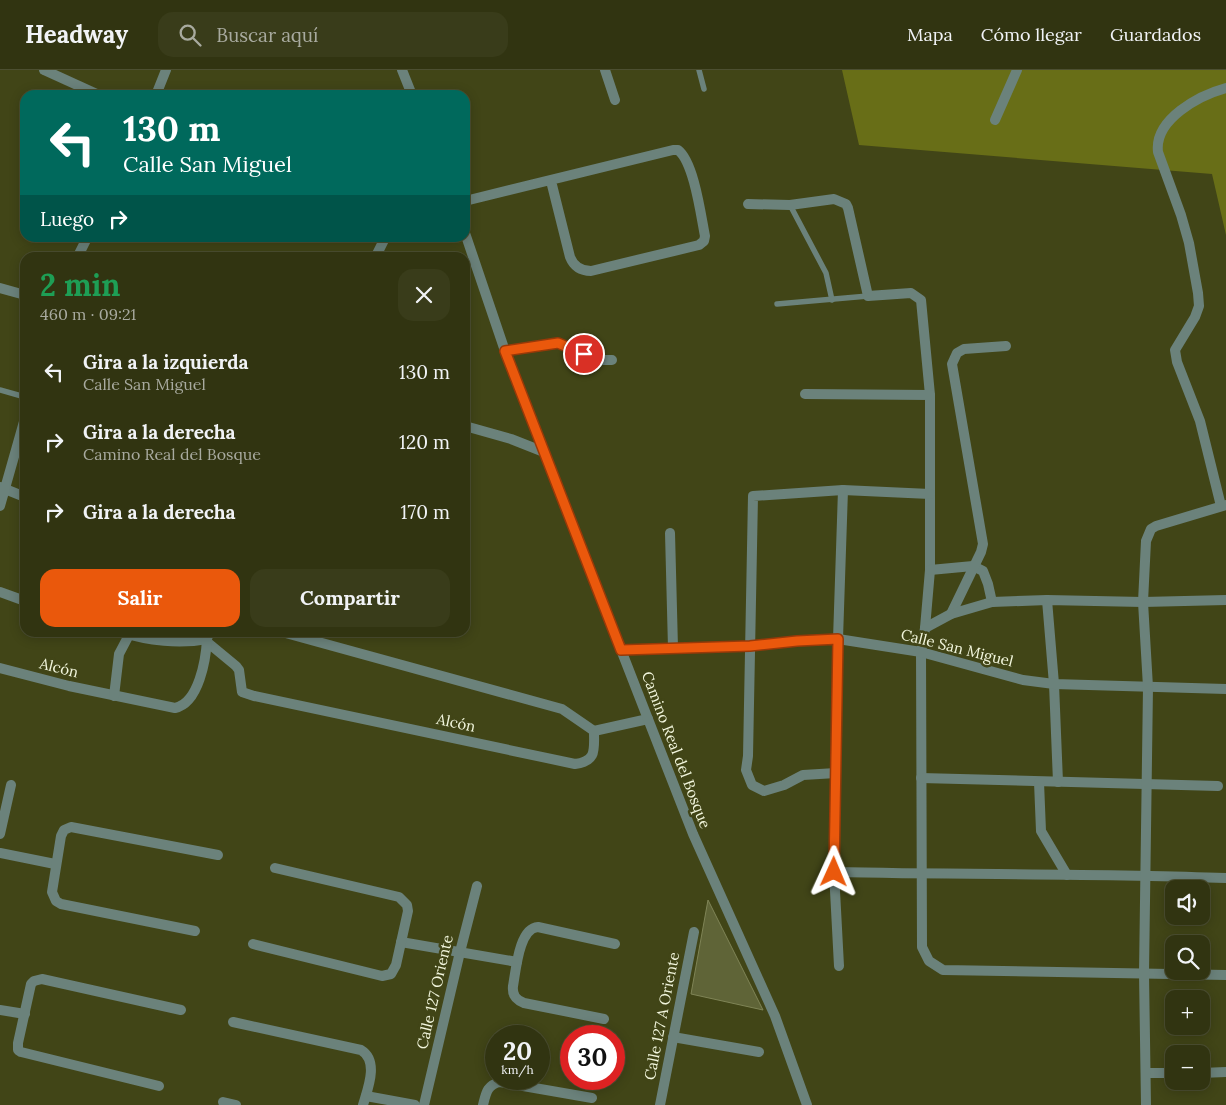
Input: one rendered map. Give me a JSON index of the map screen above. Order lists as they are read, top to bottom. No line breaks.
{"streets":{"street":["Calle San Miguel","Alcón","Camino Real del Bosque","Calle 127 Oriente","Calle 127 A Oriente"]},"crossings":[["Calle San Miguel","Camino Real del Bosque"]],"page":{"header":"Headway","search":"Buscar aquí","nav":["Mapa","Cómo llegar","Guardados"],"turn":["130 m","Calle San Miguel"],"then":"Luego","heading":["2 min","460 m · 09:21"],"list":[{"name":"Gira a la izquierda","note":"Calle San Miguel","value":"130 m"},{"name":"Gira a la derecha","note":"Camino Real del Bosque","value":"120 m"},{"name":"Gira a la derecha","value":"170 m"}],"buttons":["Salir","Compartir"],"map_buttons":["+","−"],"speed":"20 km/h","limit":"30"}}
